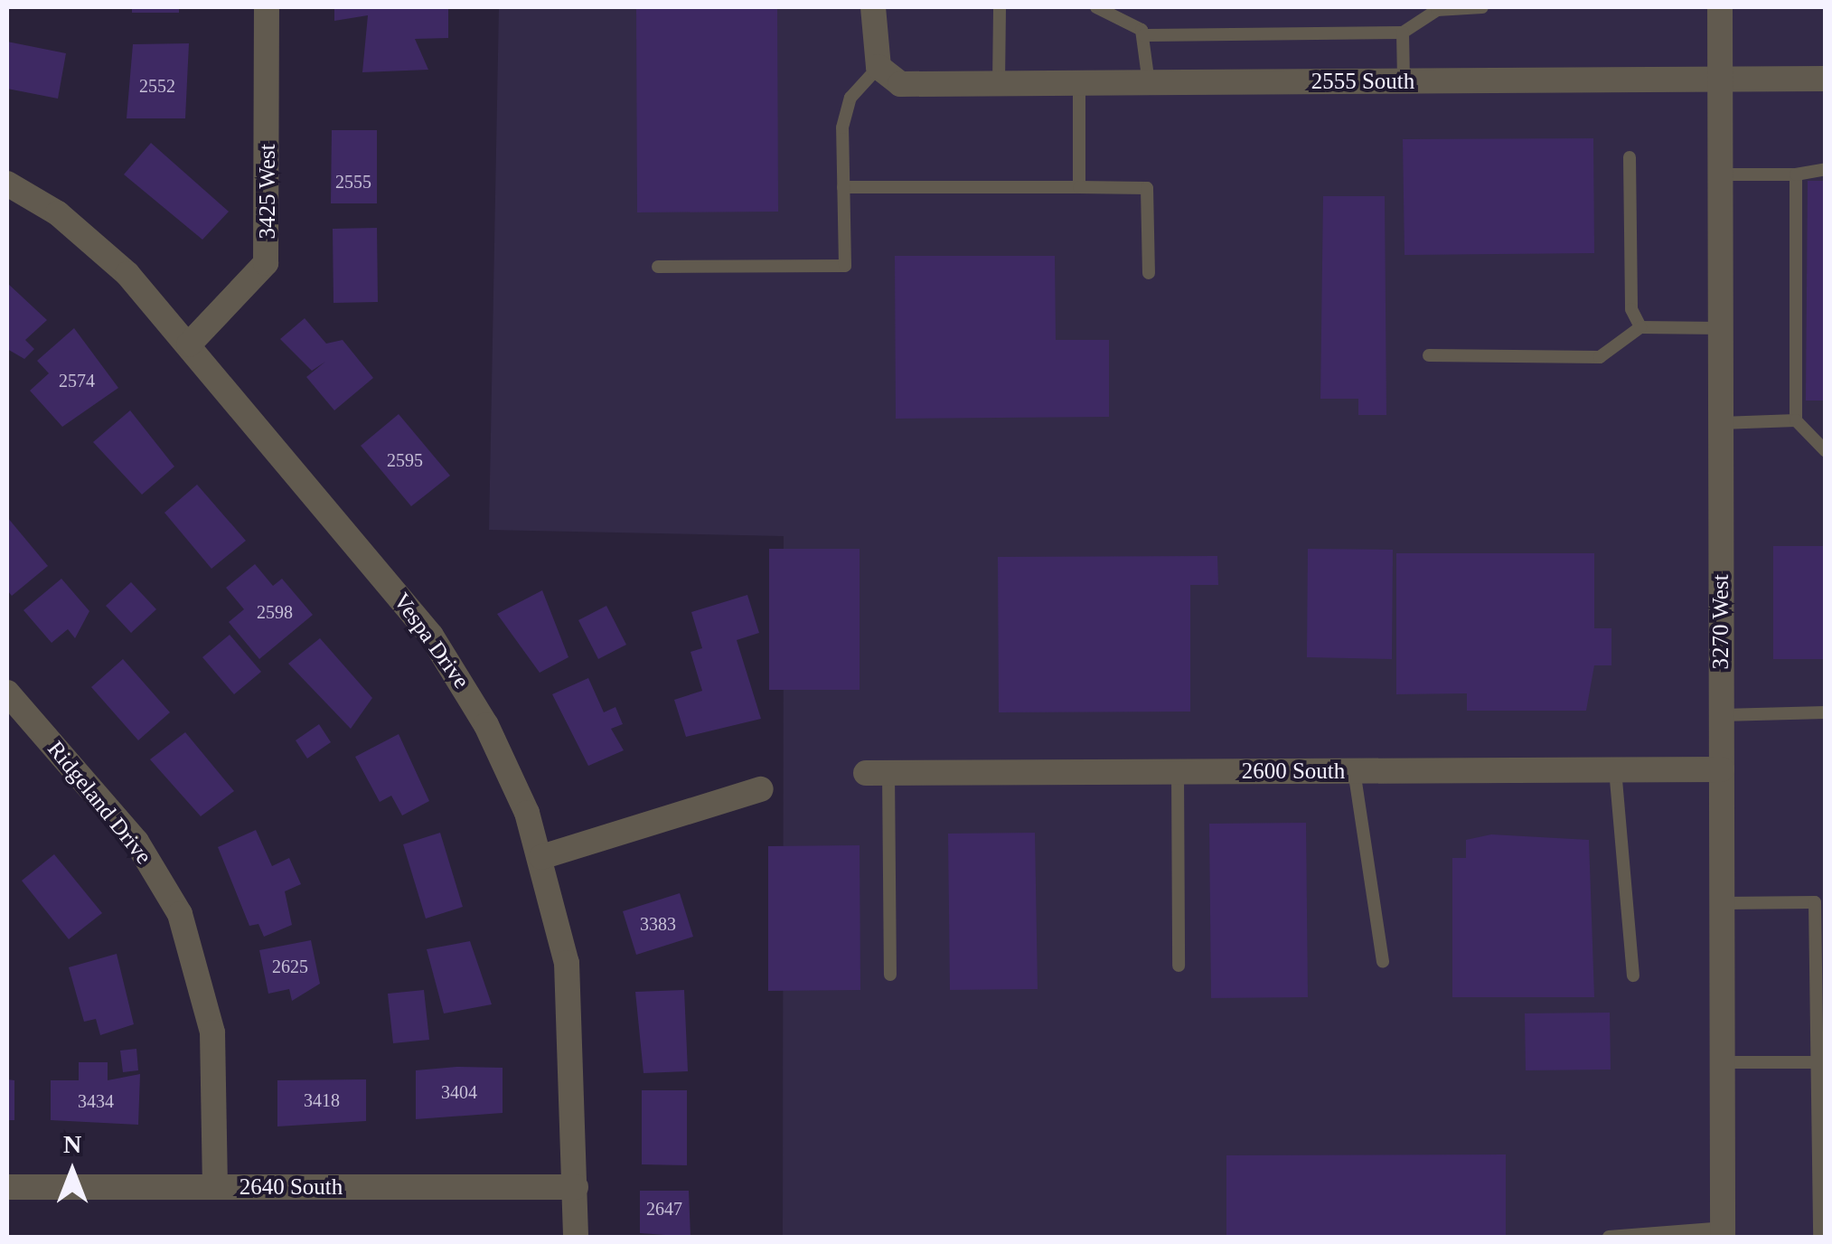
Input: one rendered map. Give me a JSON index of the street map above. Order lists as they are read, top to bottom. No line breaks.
{"streets":{"street":["2555 South","3425 West","3270 West","Vespa Drive","2600 South","Ridgeland Drive","2640 South"]},"crossings":[["2555 South","3270 West"],["3425 West","Vespa Drive"],["3270 West","2600 South"],["Vespa Drive","2640 South"],["Ridgeland Drive","2640 South"]],"house_numbers":["2552","2555","2574","2595","2598","3383","2625","3404","3418","3434","2647"],"north":"top"}
